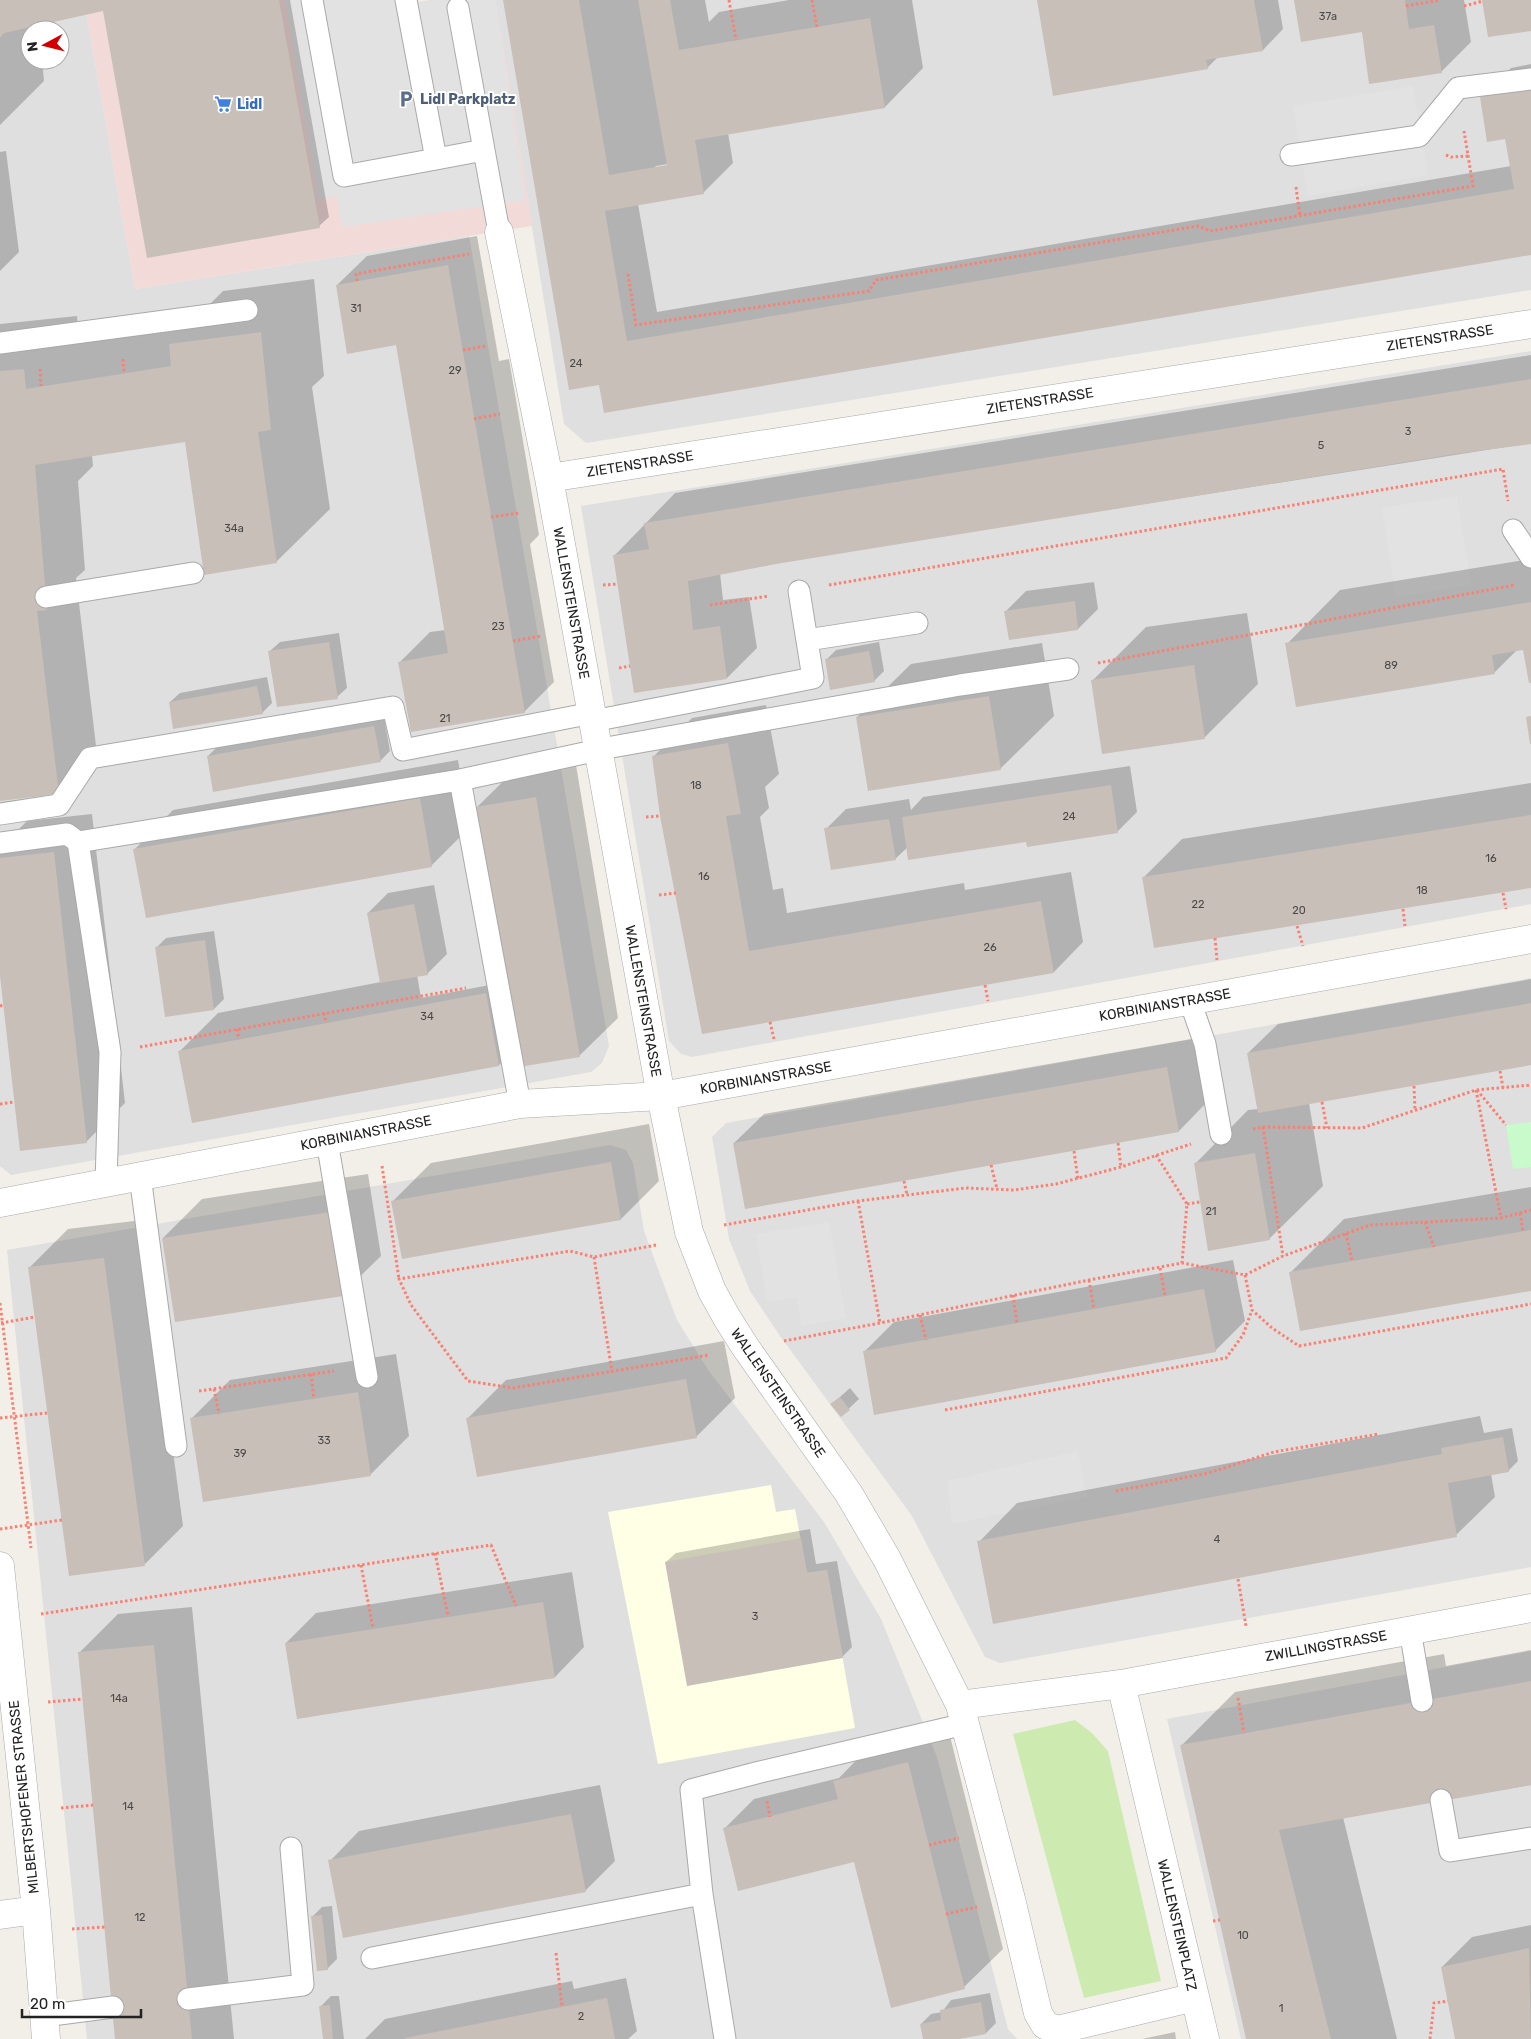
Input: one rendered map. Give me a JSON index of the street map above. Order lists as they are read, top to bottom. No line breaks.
{"streets":{"street":["ZIETENSTRASSE","WALLENSTEINSTRASSE","KORBINIANSTRASSE","ZWILLINGSTRASSE","MILBERTSHOFENER STRASSE","WALLENSTEINPLATZ"]},"crossings":[["ZIETENSTRASSE","WALLENSTEINSTRASSE"],["WALLENSTEINSTRASSE","KORBINIANSTRASSE"],["WALLENSTEINSTRASSE","WALLENSTEINPLATZ"],["ZWILLINGSTRASSE","WALLENSTEINPLATZ"]],"places":{"parking":["Lidl Parkplatz"],"supermarket":["Lidl"]},"house_numbers":["37a","31","24","29","3","5","34a","23","89","21","18","24","16","16","18","22","20","26","34","21","33","39","4","3","14a","14","12","10","1","2"],"scale_bar":"20 m","north":"left"}
